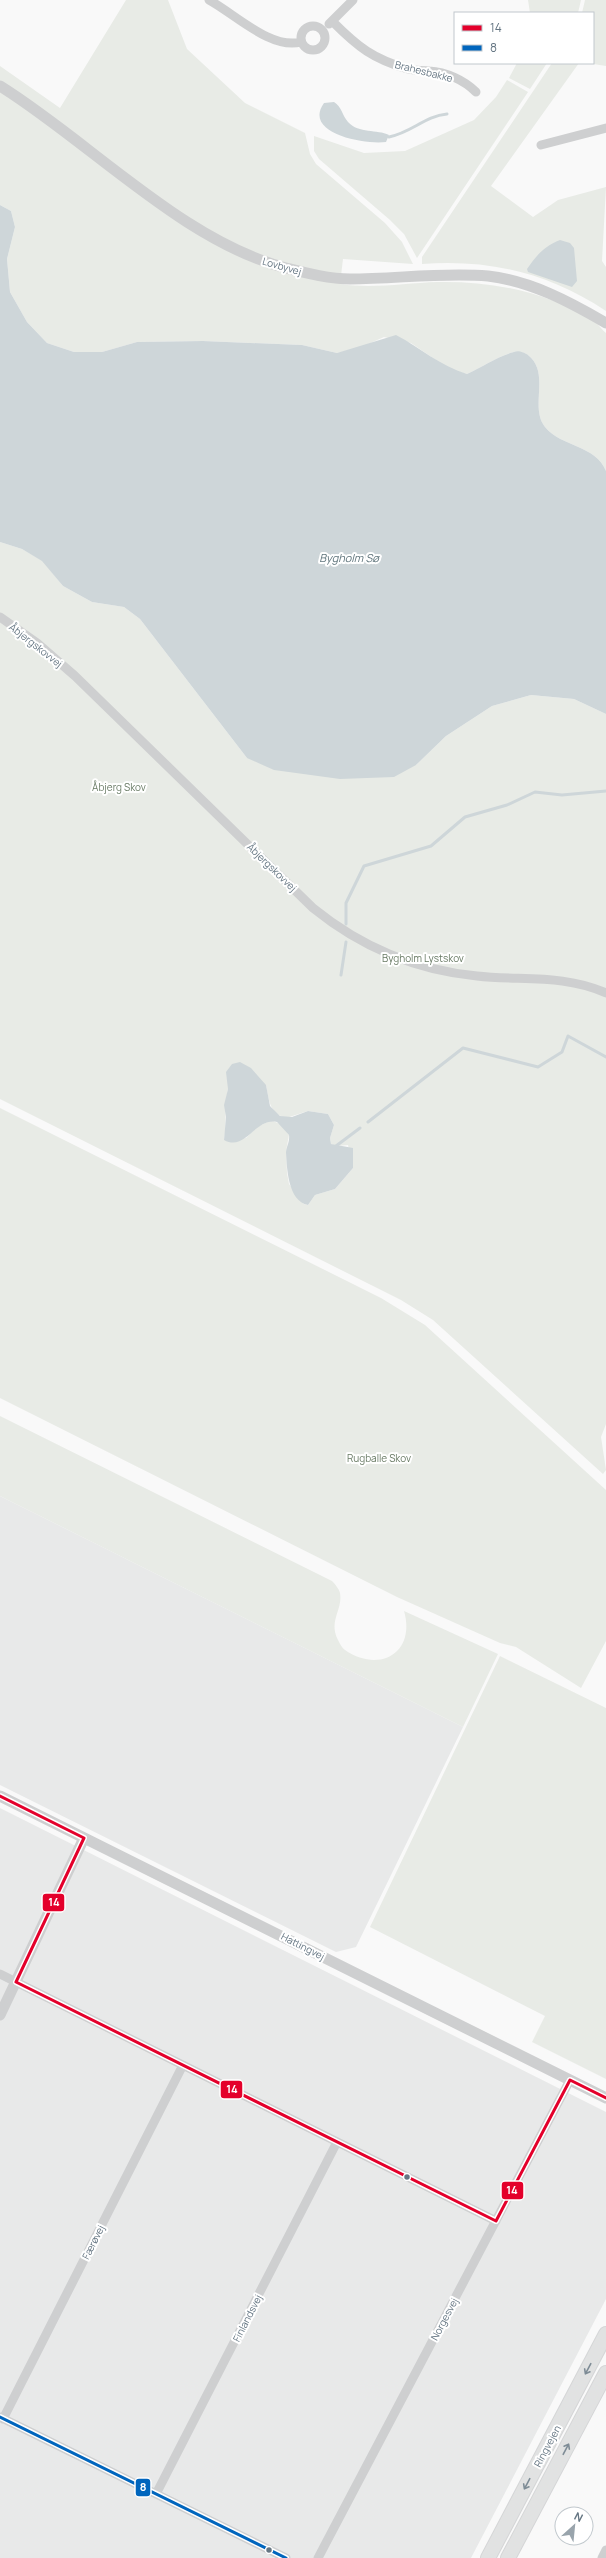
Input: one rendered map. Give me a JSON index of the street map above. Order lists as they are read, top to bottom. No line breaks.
{"streets":{"main road":["Ringvejen"],"street":["Brahesbakke","Lovbyvej","Åbjergskovvej","Hattingvej","Færøvej","Finlandsvej","Norgesvej"]},"crossings":[["Hattingvej","Norgesvej"]],"water":["Bygholm Sø"],"parks":["Åbjerg Skov","Bygholm Lystskov","Rugballe Skov"],"lines":["transit line 14","transit line 8"],"legend":["14","8"],"north":"top right"}
